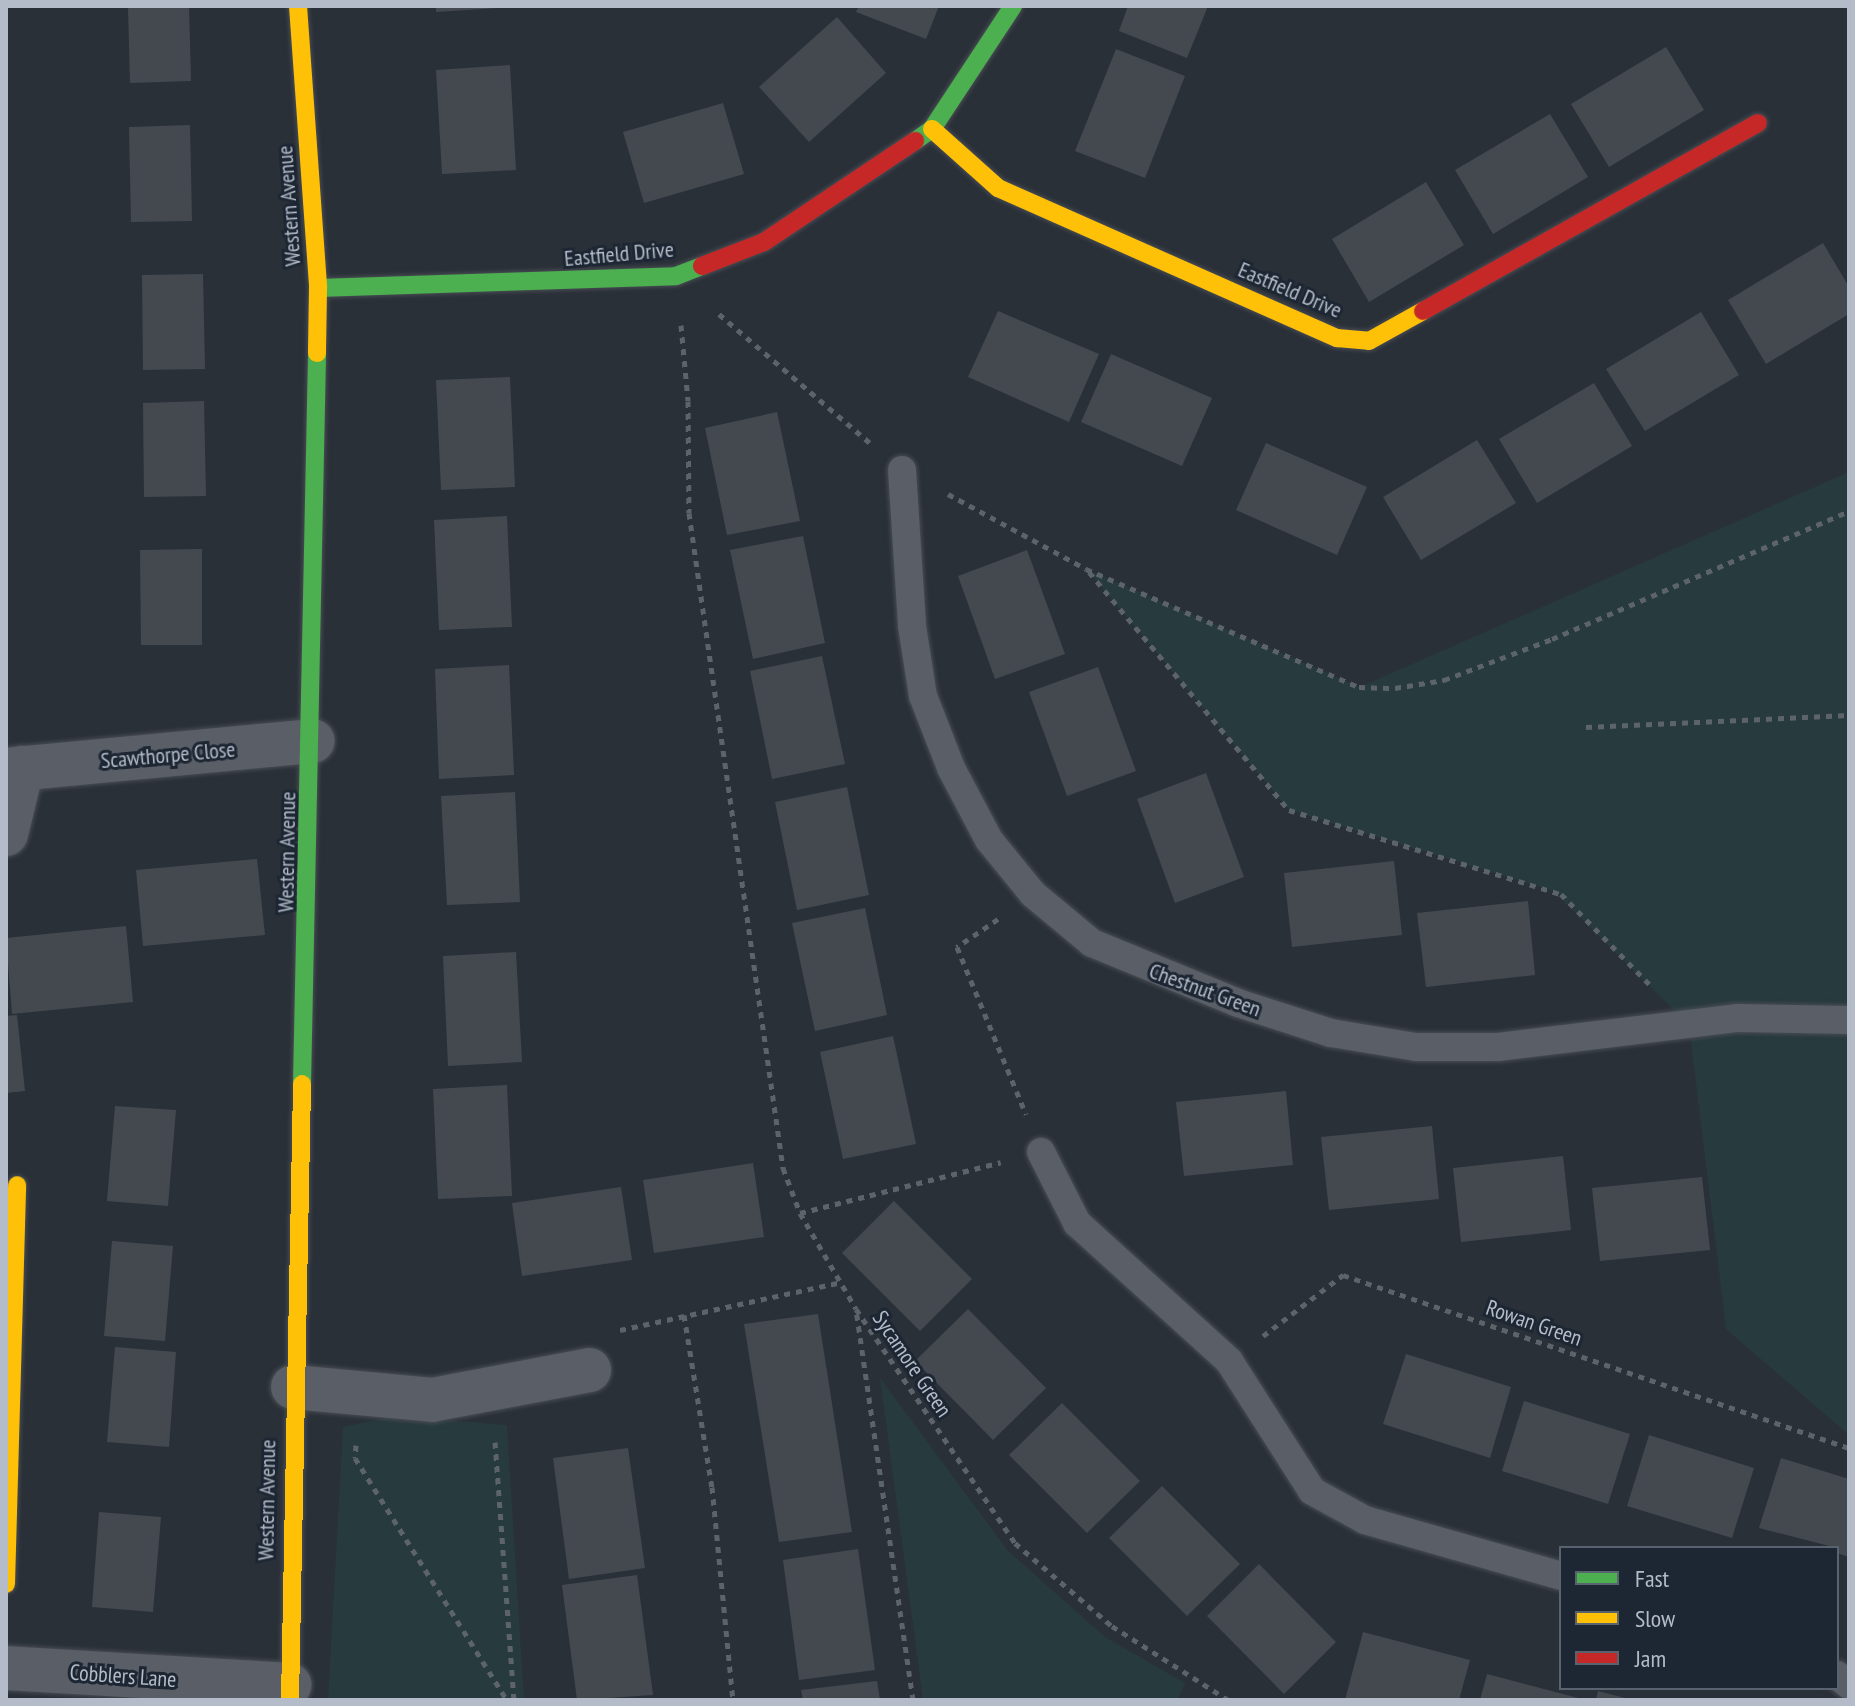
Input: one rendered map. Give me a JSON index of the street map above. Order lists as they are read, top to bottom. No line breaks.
{"streets":{"street":["Western Avenue","Eastfield Drive","Scawthorpe Close","Cobblers Lane"],"lane":["Chestnut Green"],"path":["Rowan Green","Sycamore Green"]},"crossings":[["Western Avenue","Eastfield Drive"],["Western Avenue","Scawthorpe Close"],["Western Avenue","Cobblers Lane"]],"legend":["Fast","Slow","Jam"]}
